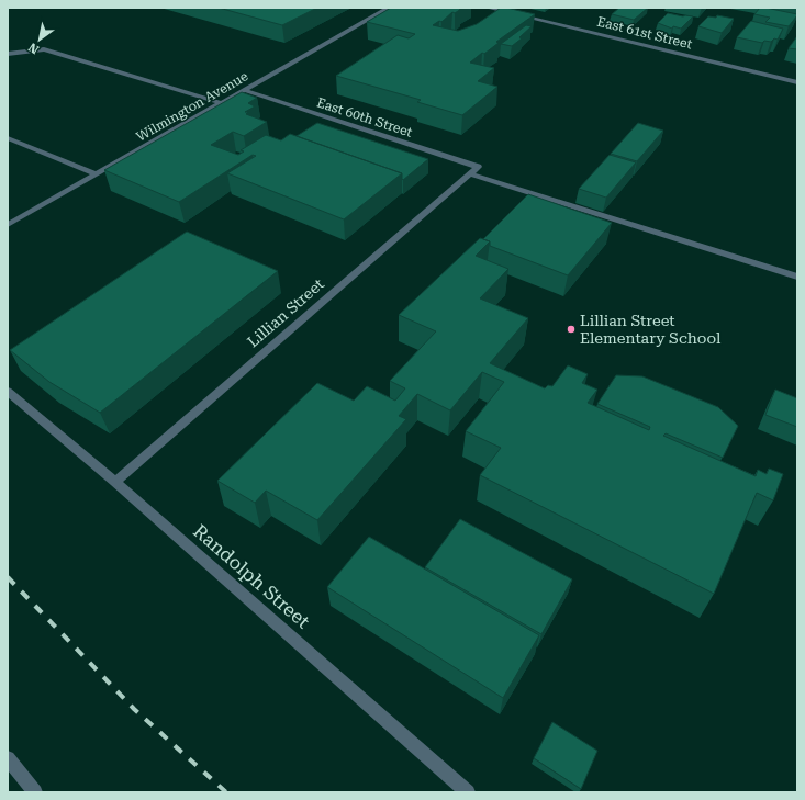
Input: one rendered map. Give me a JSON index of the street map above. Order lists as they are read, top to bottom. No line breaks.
{"streets":{"street":["East 61st Street","Wilmington Avenue","East 60th Street","Lillian Street","Randolph Street"]},"crossings":[["Wilmington Avenue","East 60th Street"],["East 60th Street","Lillian Street"],["Lillian Street","Randolph Street"]],"places":["Lillian Street Elementary School"],"north":"bottom left"}
